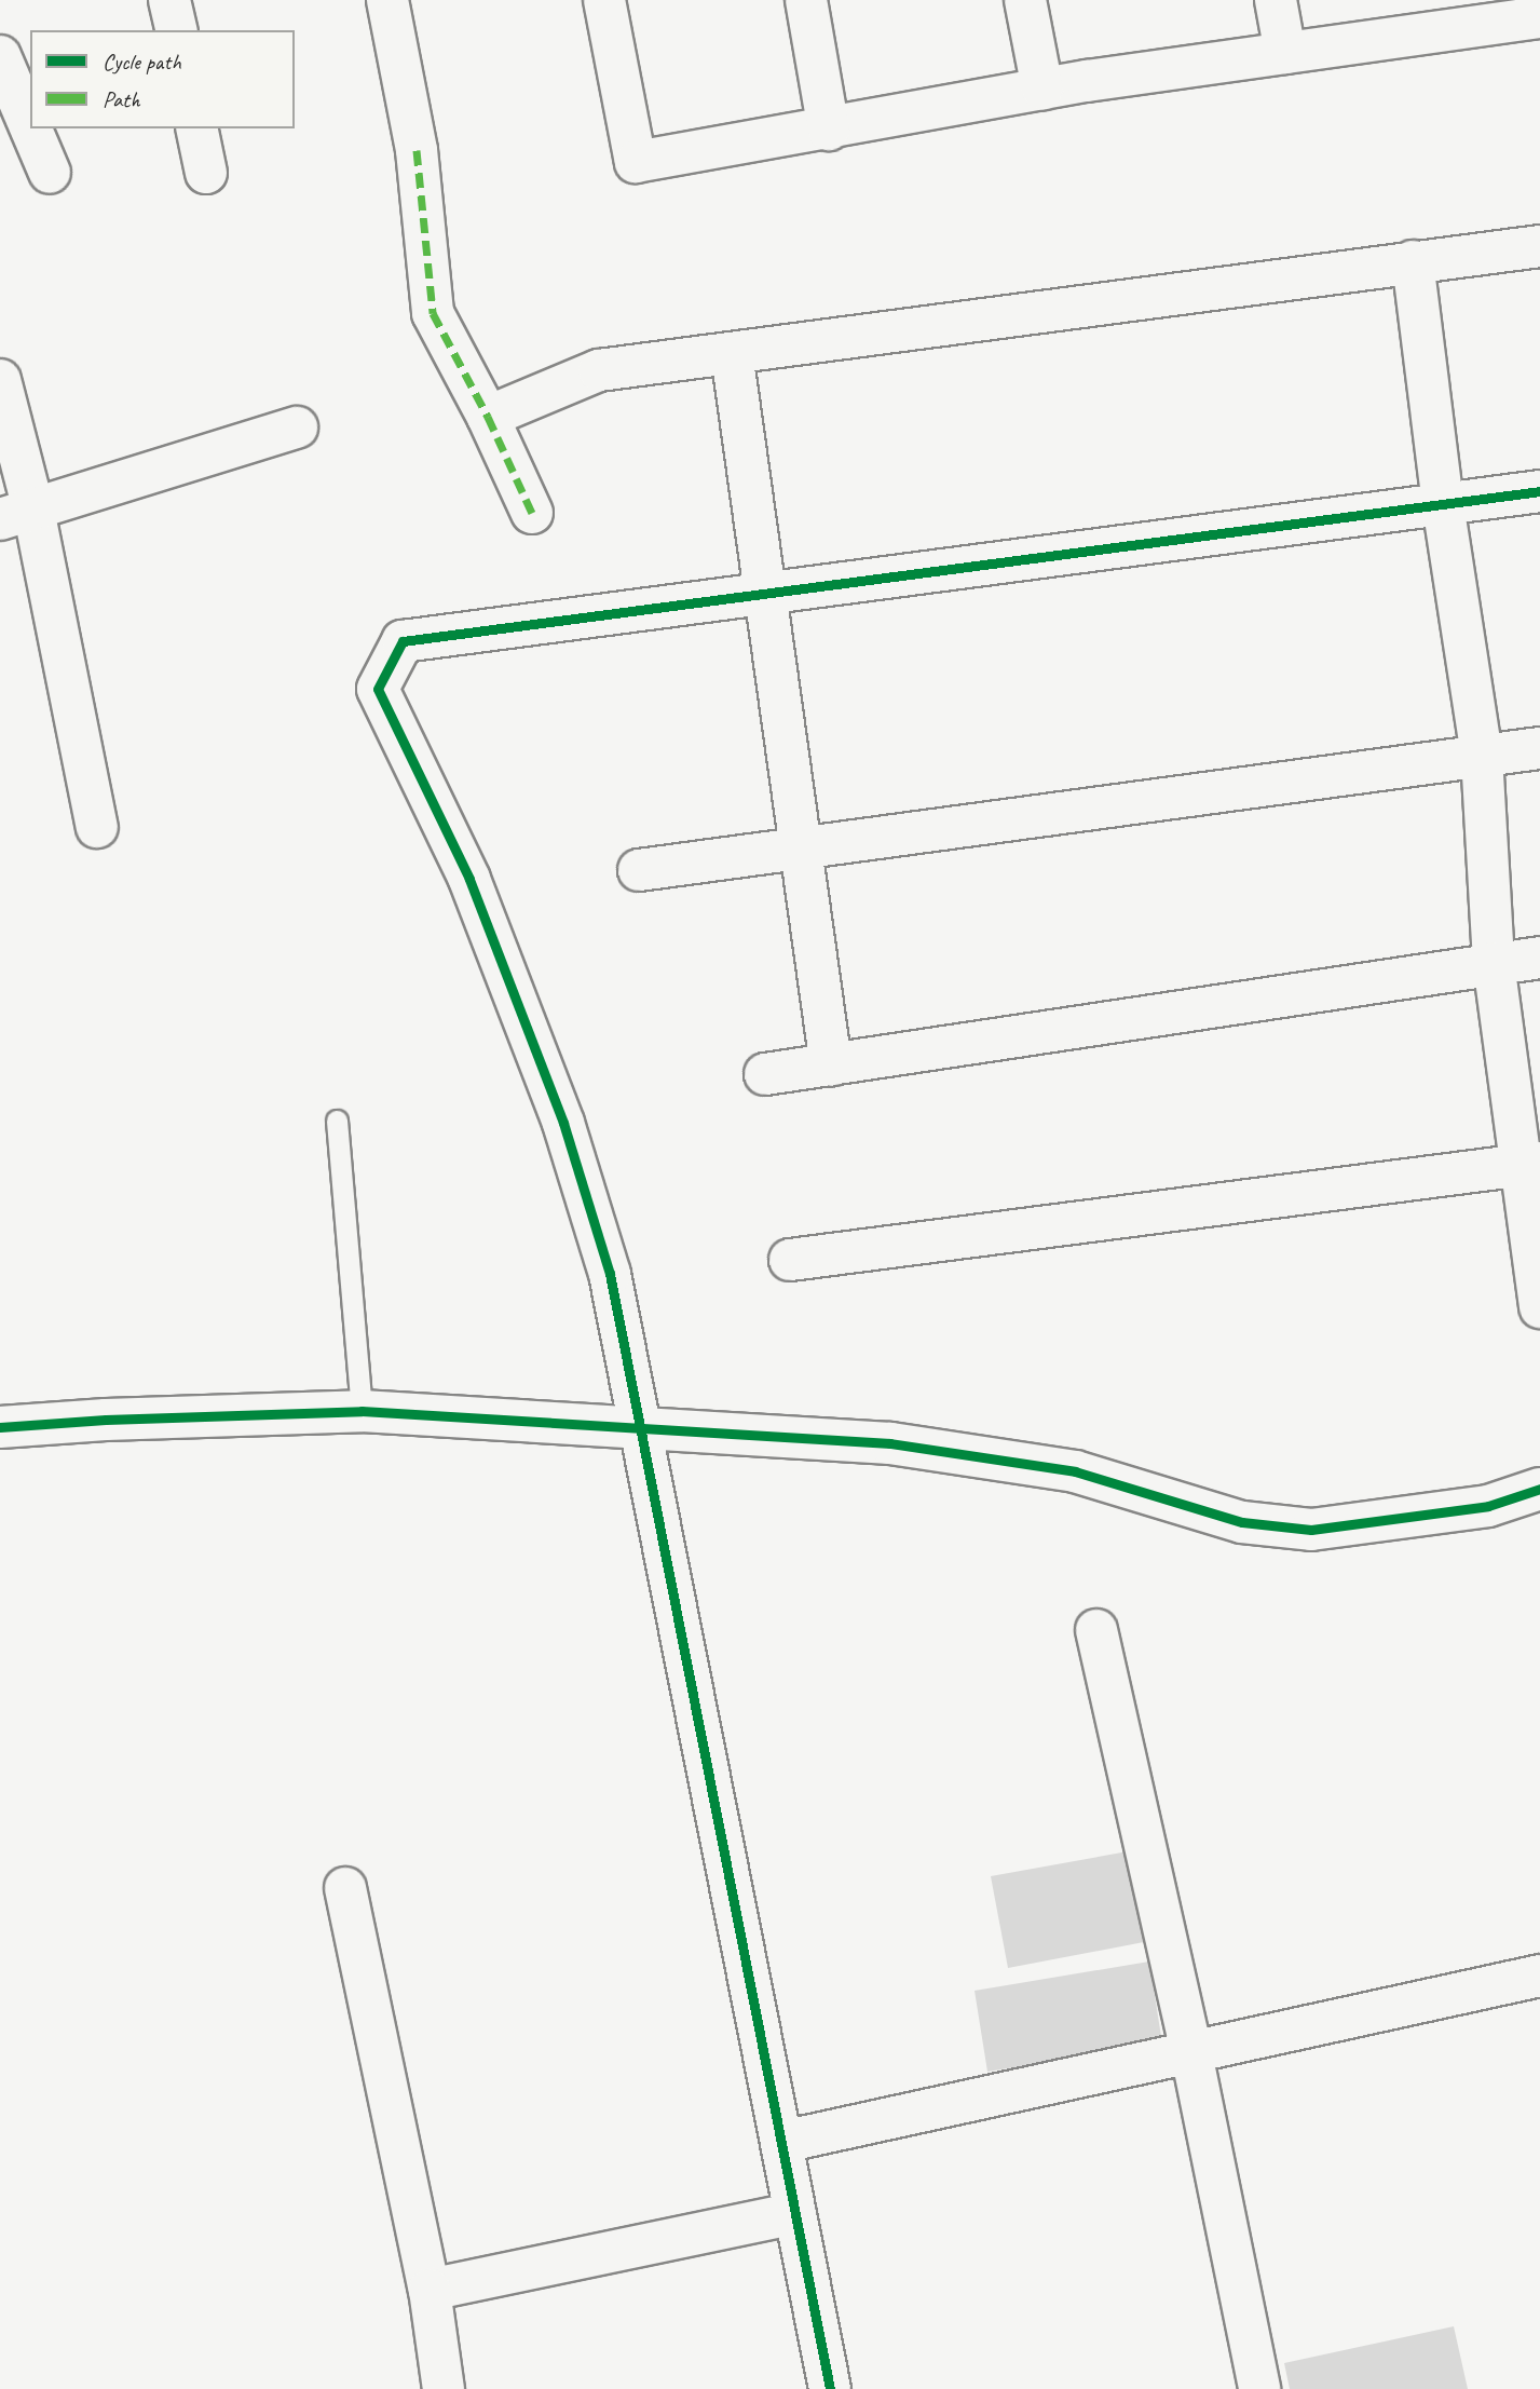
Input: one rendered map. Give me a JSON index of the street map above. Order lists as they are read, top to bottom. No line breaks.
{"legend":["Cycle path","Path"]}
